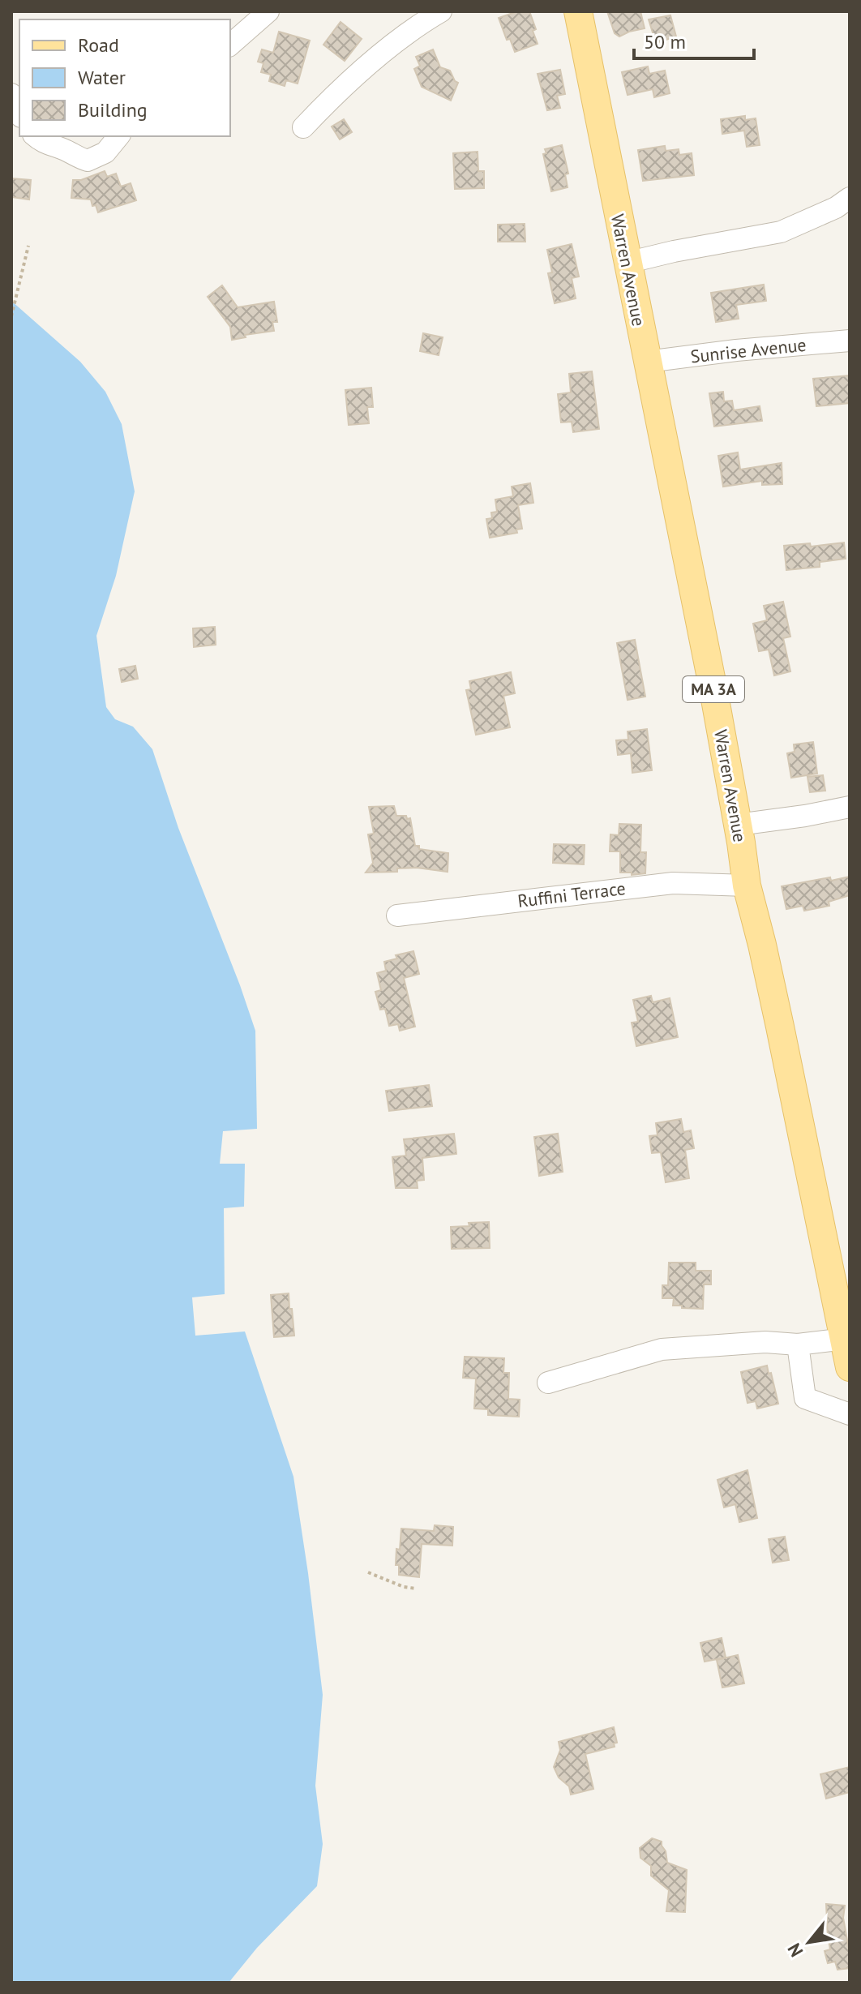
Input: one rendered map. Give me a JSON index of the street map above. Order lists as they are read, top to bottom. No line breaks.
{"streets":{"main road":["Warren Avenue","MA 3A"],"street":["Sunrise Avenue","Ruffini Terrace"]},"crossings":[["Warren Avenue","Sunrise Avenue"],["Warren Avenue","Ruffini Terrace"]],"legend":["Road","Water","Building"],"scale_bar":"50 m","north":"bottom left"}
